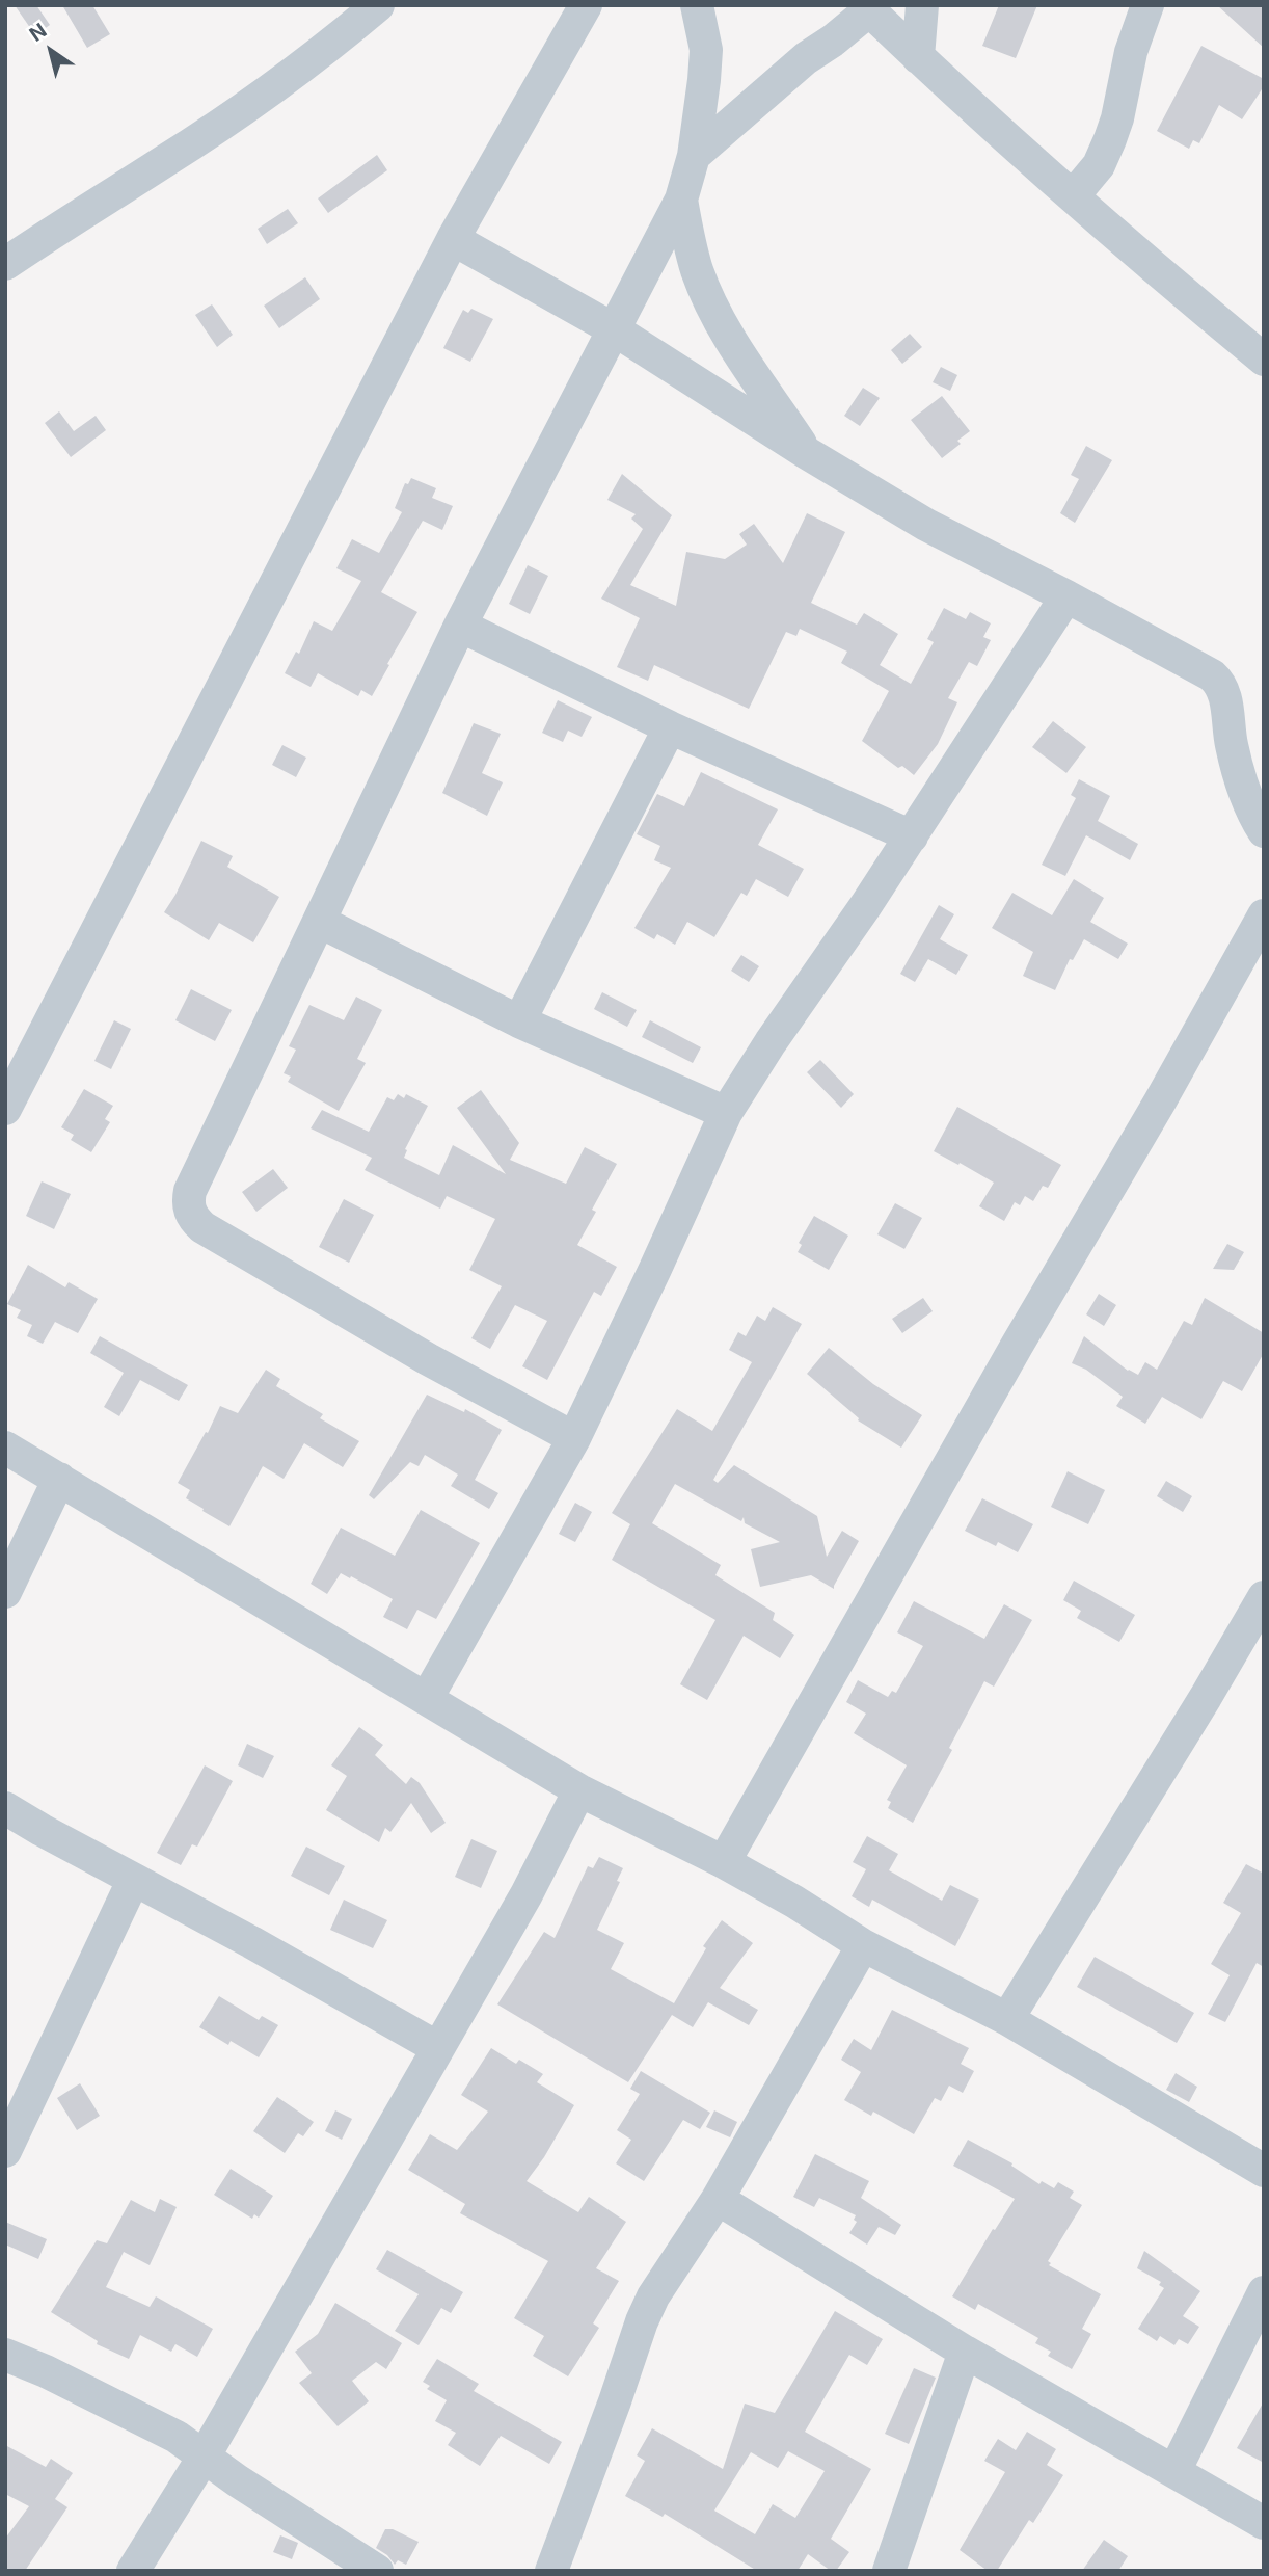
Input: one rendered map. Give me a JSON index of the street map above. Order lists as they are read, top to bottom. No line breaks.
{"north":"top left"}
